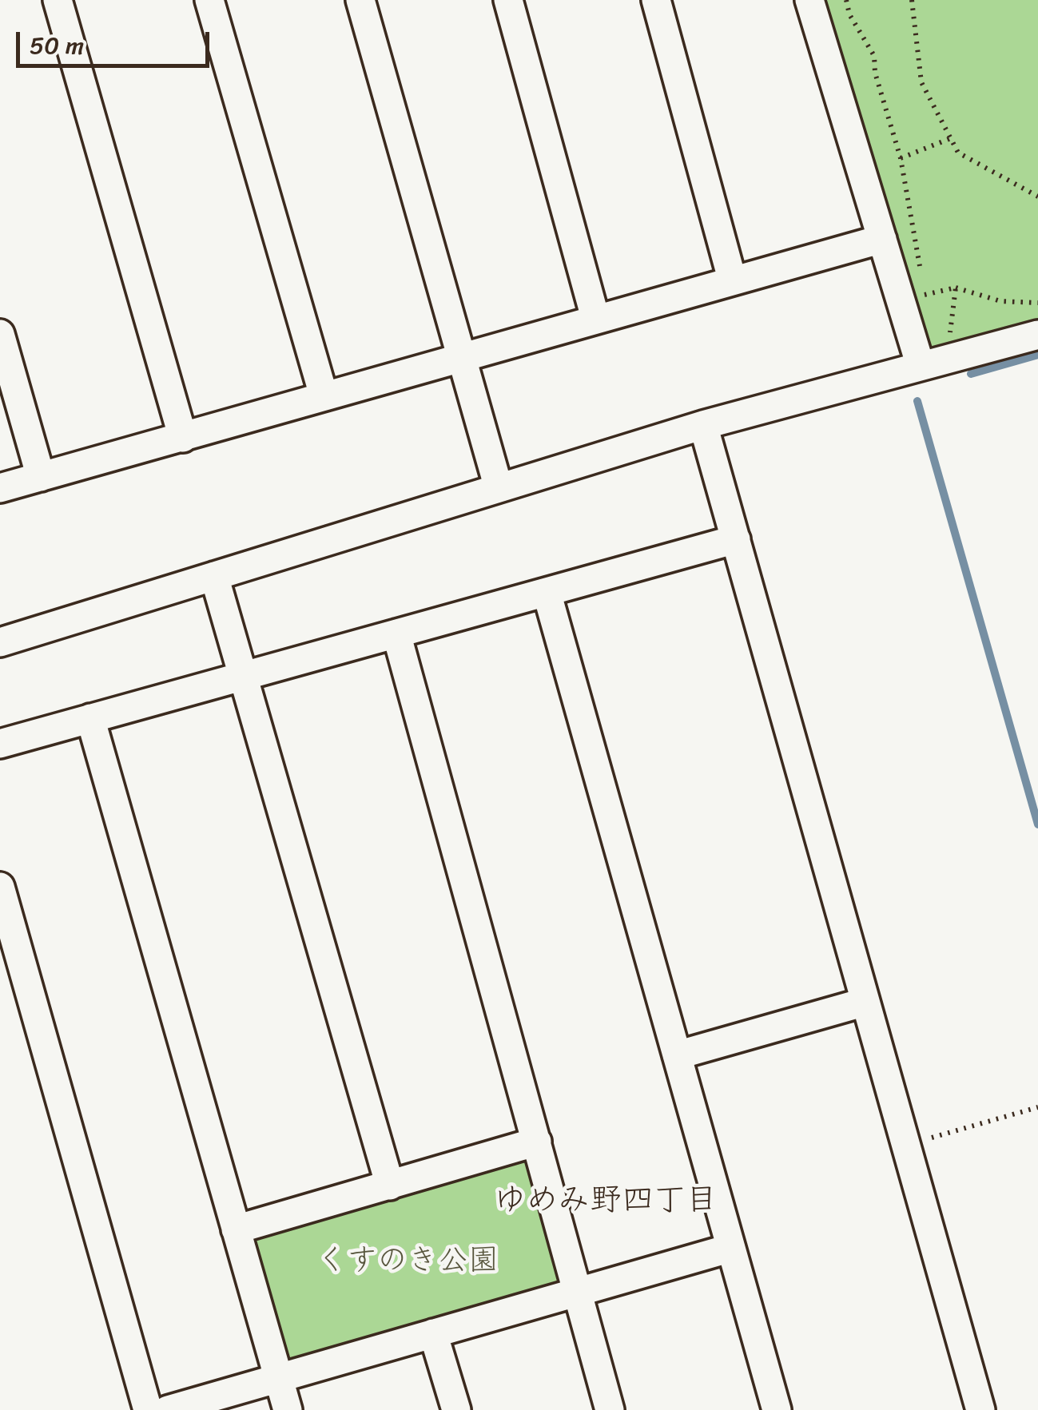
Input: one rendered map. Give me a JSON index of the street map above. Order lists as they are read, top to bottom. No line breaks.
{"districts":["ゆめみ野四丁目"],"parks":["くすのき公園"],"scale_bar":"50 m"}
